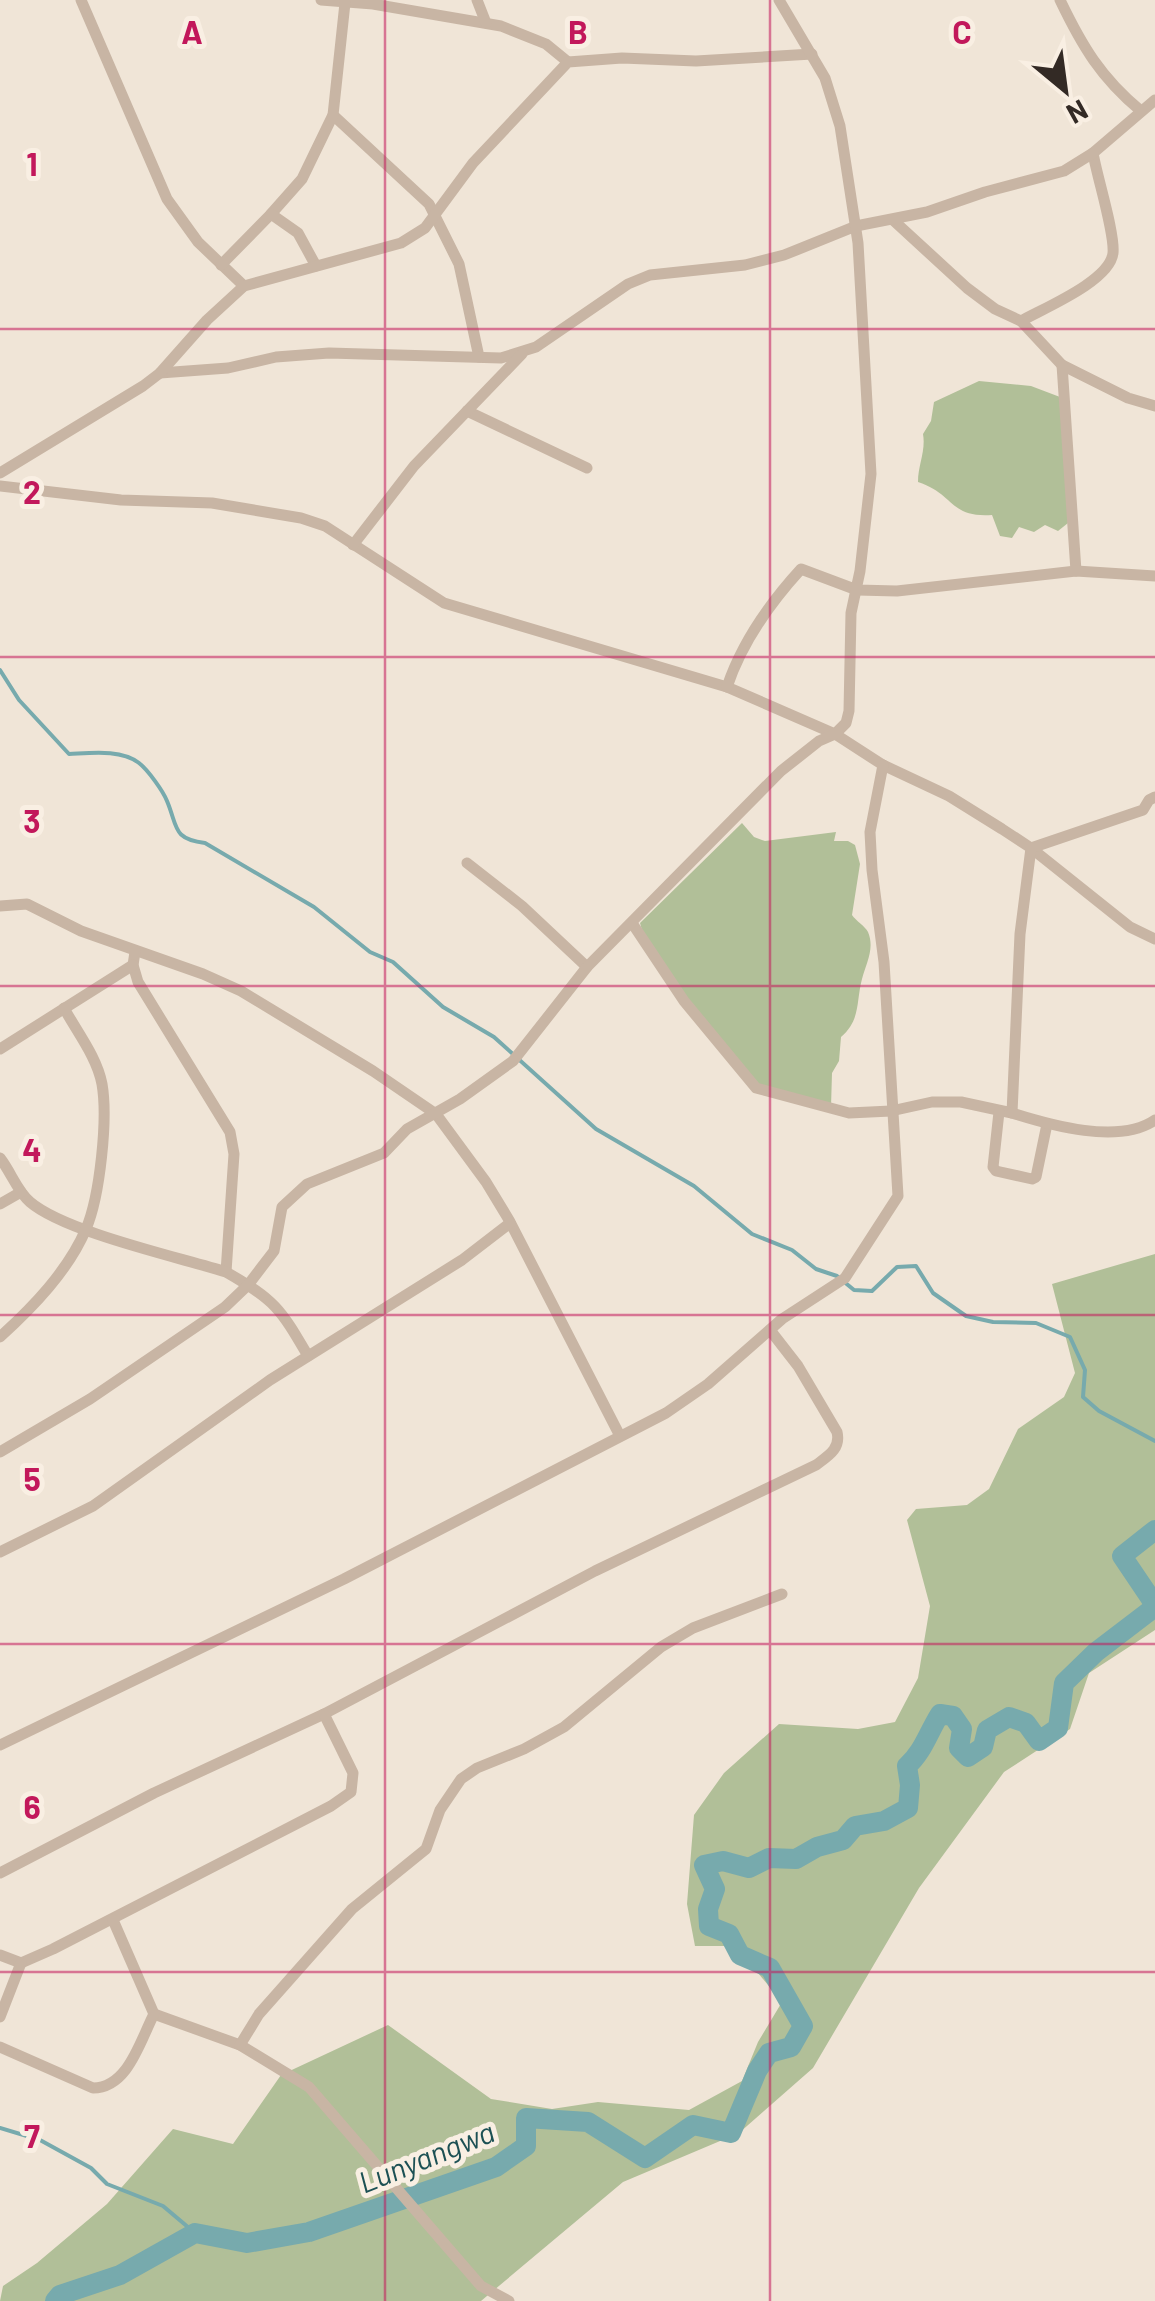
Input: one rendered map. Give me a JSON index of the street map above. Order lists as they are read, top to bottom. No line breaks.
{"water":["Lunyangwa"],"north":"bottom right","grid":{"columns":["A","B","C"],"rows":["1","2","3","4","5","6","7"]}}
